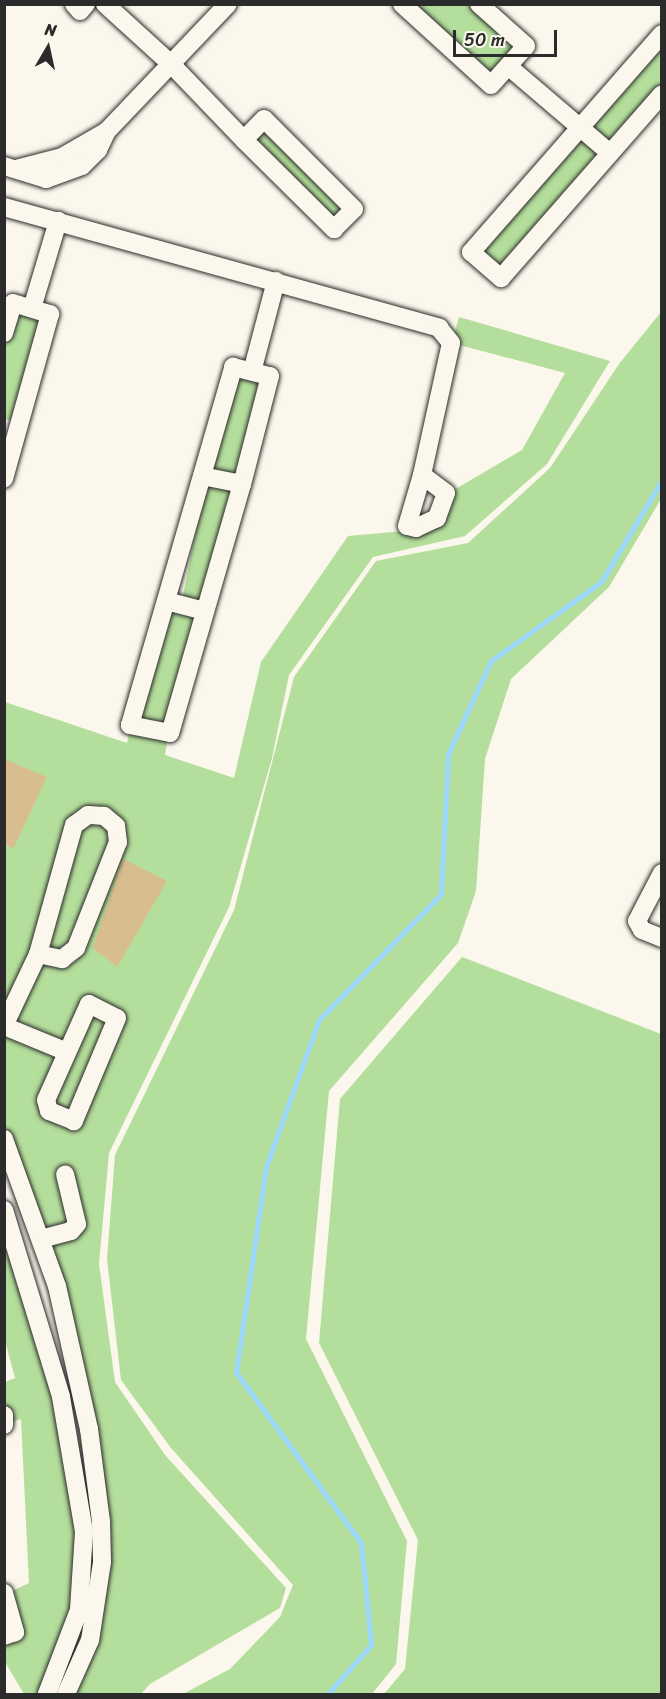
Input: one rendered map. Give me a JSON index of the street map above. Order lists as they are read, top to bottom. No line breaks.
{"scale_bar":"50 m","north":"top"}
